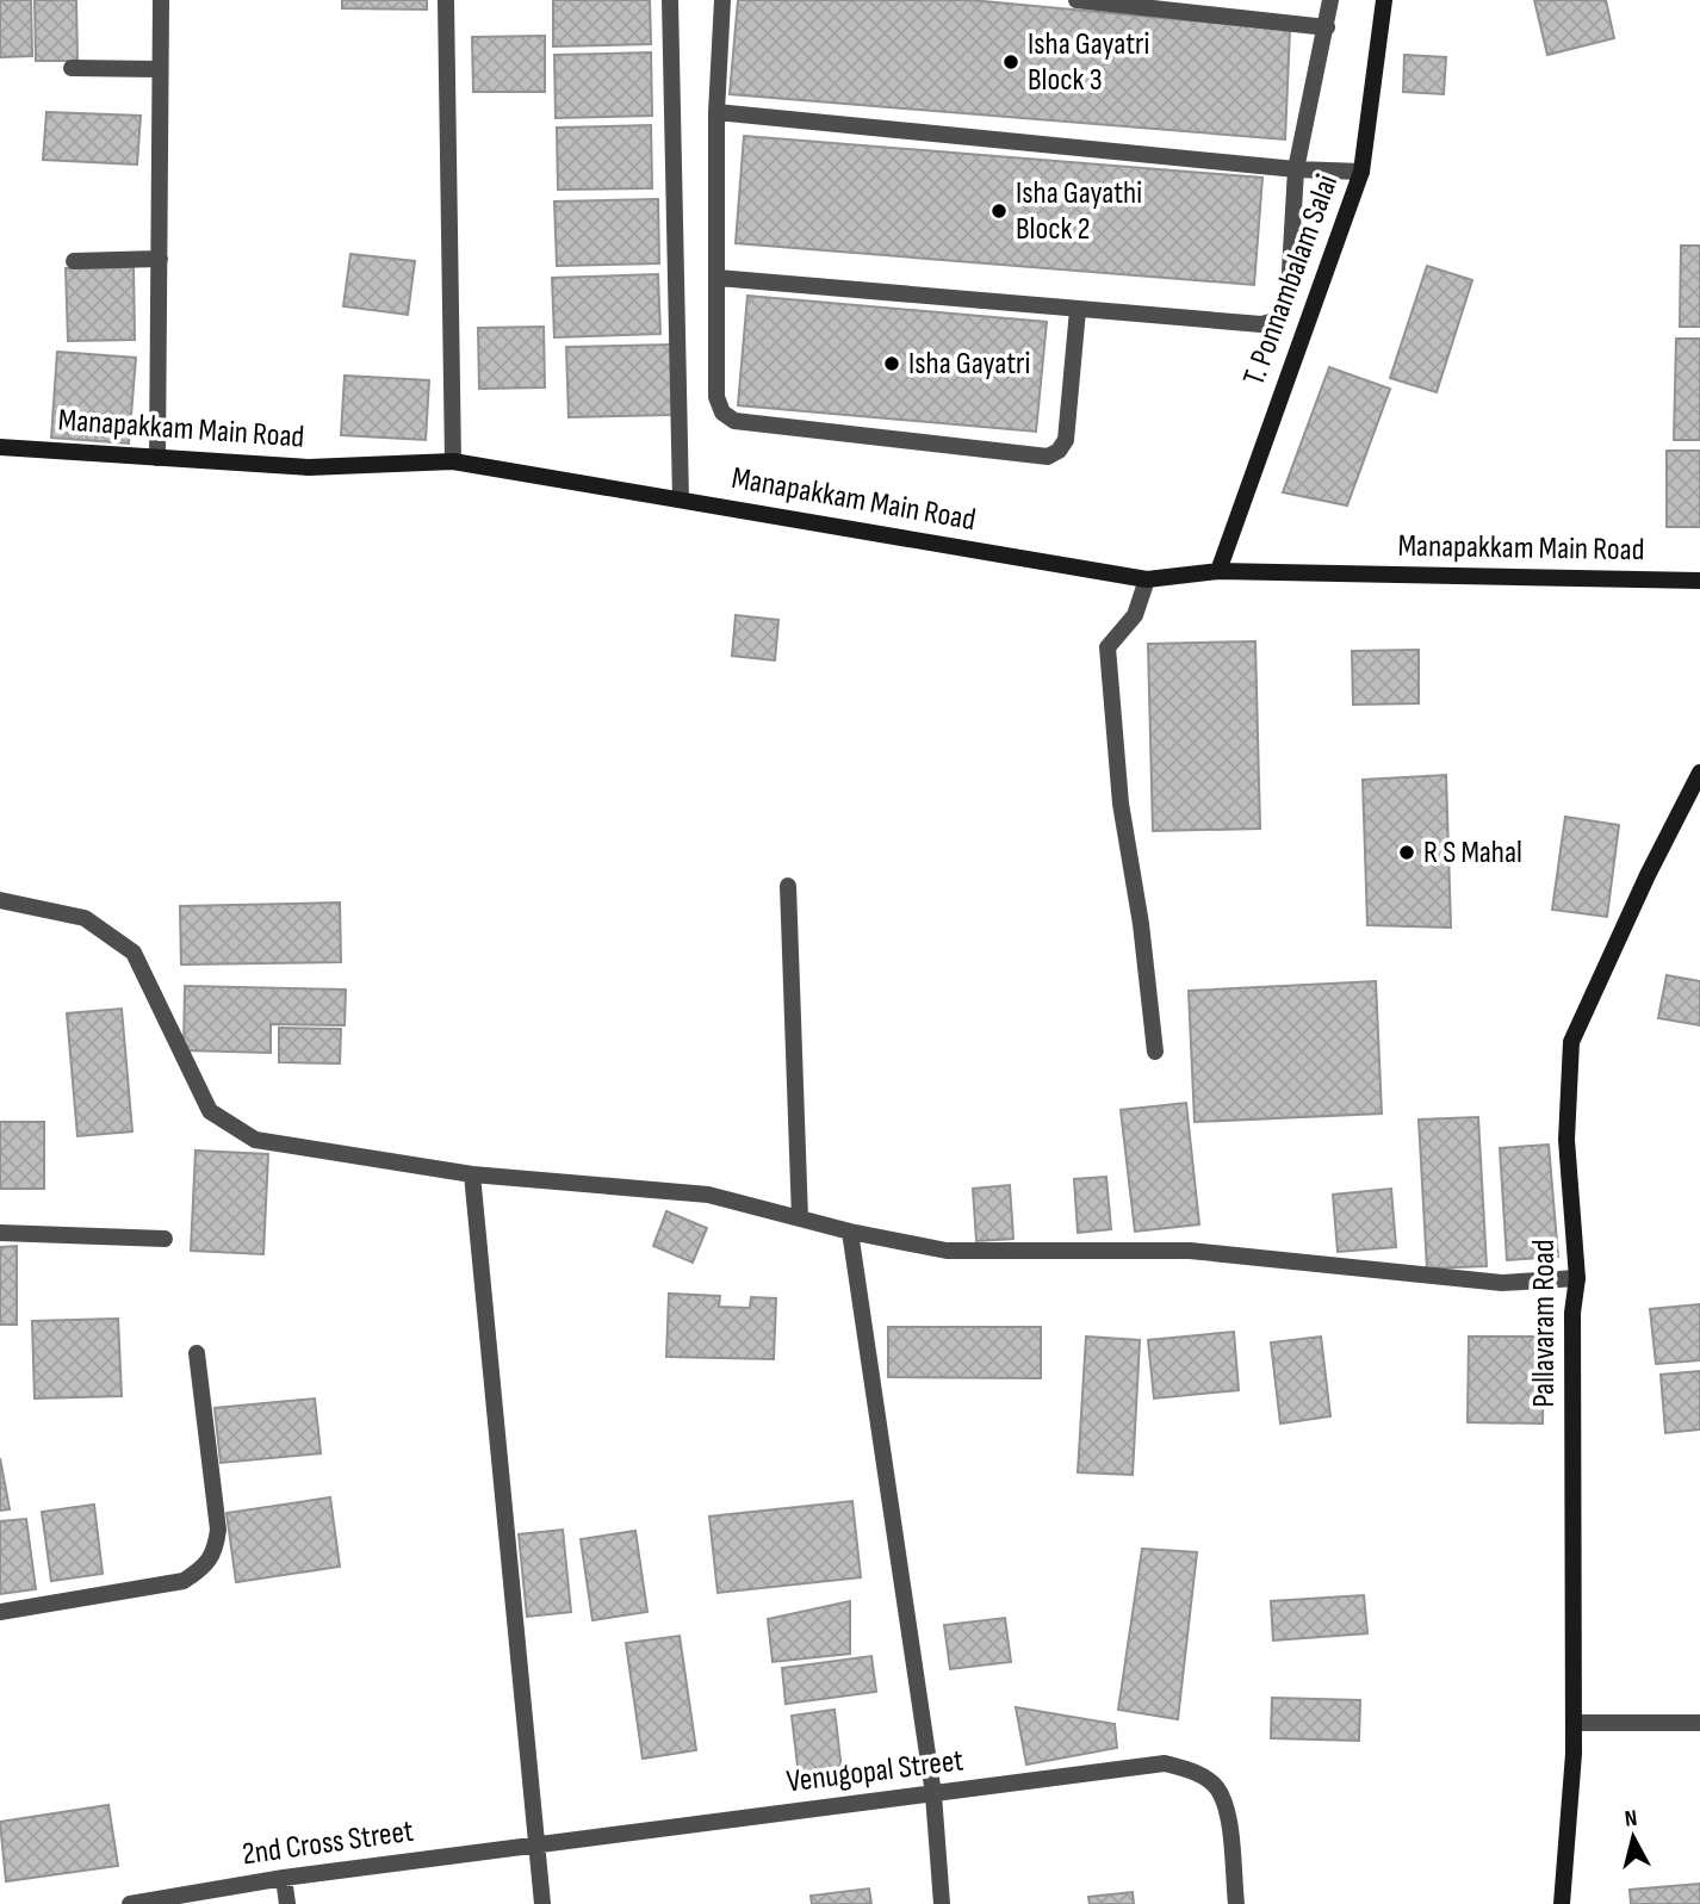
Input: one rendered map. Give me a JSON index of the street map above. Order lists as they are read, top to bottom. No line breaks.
{"streets":{"street":["T. Ponnambalam Salai","Manapakkam Main Road","Pallavaram Road","Venugopal Street","2nd Cross Street"]},"crossings":[["T. Ponnambalam Salai","Manapakkam Main Road"],["Venugopal Street","2nd Cross Street"]],"places":["Isha Gayatri Block 3","Isha Gayathi Block 2","Isha Gayatri","R S Mahal"],"north":"top"}
